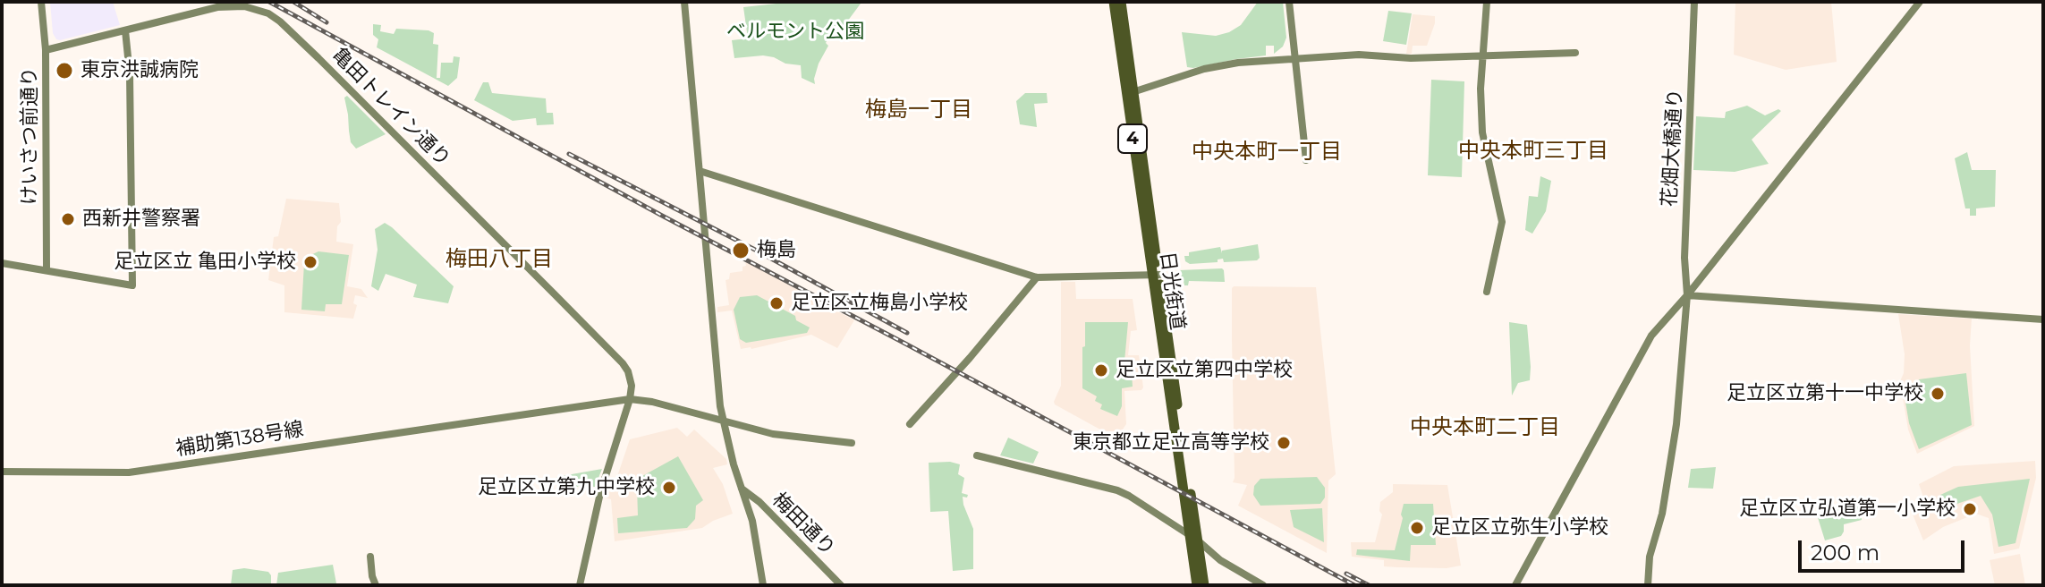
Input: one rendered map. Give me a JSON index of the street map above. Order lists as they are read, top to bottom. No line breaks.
{"streets":{"highway":["4","日光街道"],"street":["亀田トレイン通り","けいさつ前通り","花畑大橋通り","補助第138号線","梅田通り"]},"crossings":[["亀田トレイン通り","けいさつ前通り"],["亀田トレイン通り","補助第138号線"]],"districts":["梅島一丁目","中央本町三丁目","中央本町一丁目","梅田八丁目","中央本町二丁目"],"parks":["ベルモント公園"],"places":["東京洪誠病院","西新井警察署","梅島","足立区立 亀田小学校","足立区立梅島小学校","足立区立第四中学校","足立区立第十一中学校","東京都立足立高等学校","足立区立第九中学校","足立区立弘道第一小学校","足立区立弥生小学校"],"scale_bar":"200 m"}
